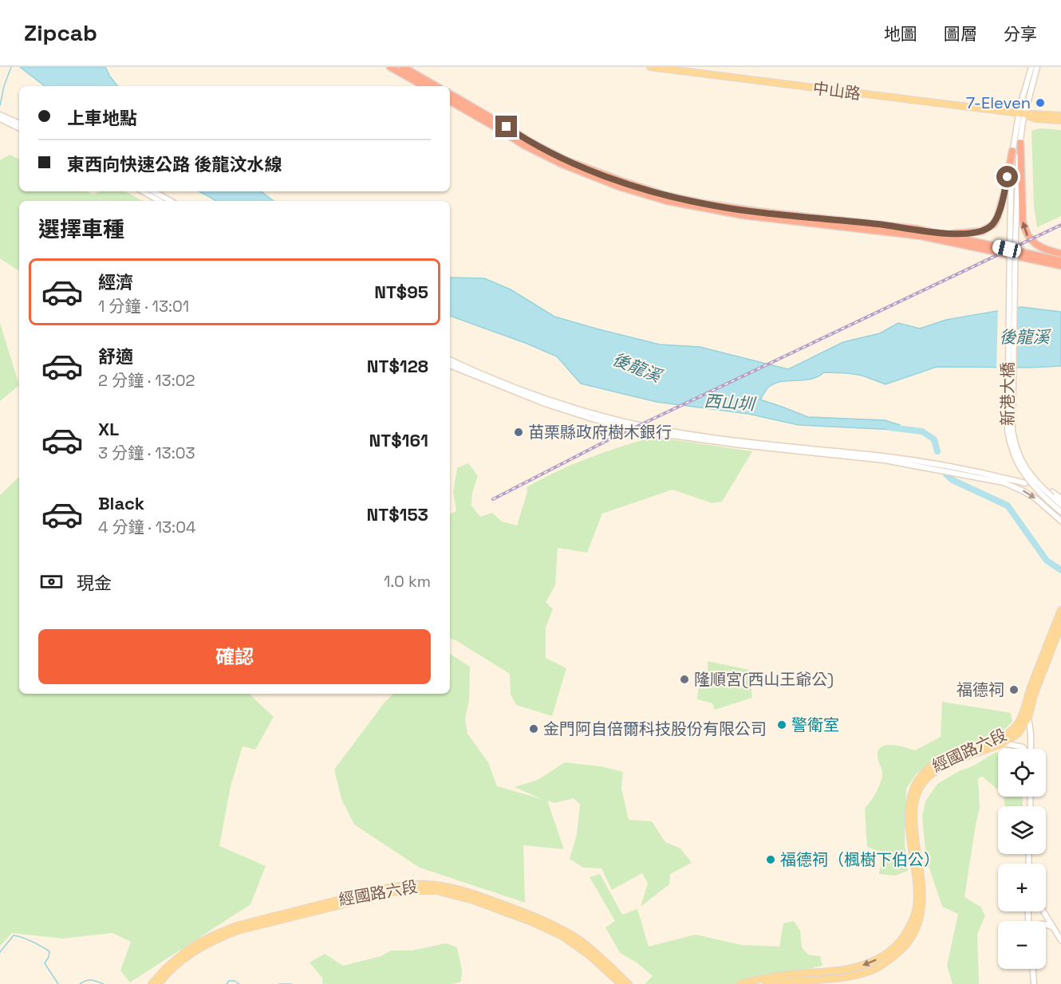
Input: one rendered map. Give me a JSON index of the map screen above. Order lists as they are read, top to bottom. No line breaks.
{"streets":{"main road":["中山路","經國路六段"],"street":["新港大橋"]},"crossings":[["中山路","新港大橋"]],"water":["後龍溪","西山圳"],"places":["7-Eleven","苗栗縣政府樹木銀行","隆順宮(西山王爺公)","福德祠","警衛室","金門阿自倍爾科技股份有限公司","福德祠（楓樹下伯公）"],"page":{"header":"Zipcab","nav":["地圖","圖層","分享"],"banner":["上車地點","東西向快速公路 後龍汶水線"],"heading":"選擇車種","list":[{"name":"經濟","note":"1 分鐘 · 13:01","value":"NT$95"},{"name":"舒適","note":"2 分鐘 · 13:02","value":"NT$128"},{"name":"XL","note":"3 分鐘 · 13:03","value":"NT$161"},{"name":"Black","note":"4 分鐘 · 13:04","value":"NT$153"}],"pay":["現金","1.0 km"],"buttons":"確認","map_buttons":["+","−"]}}
